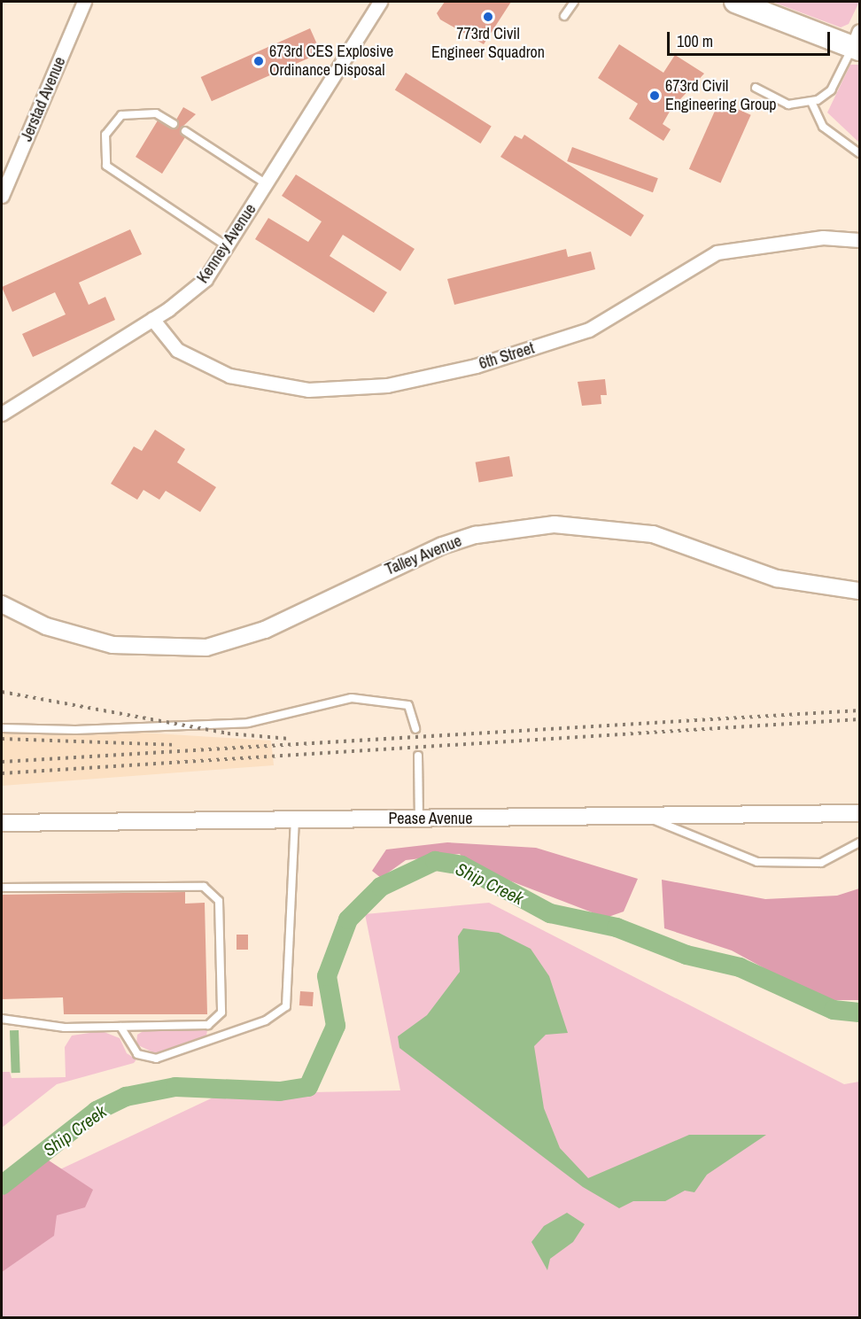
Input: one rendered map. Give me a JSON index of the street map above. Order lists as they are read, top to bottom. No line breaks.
{"streets":{"street":["Jerstad Avenue","Kenney Avenue","6th Street","Talley Avenue","Pease Avenue"]},"crossings":[["Kenney Avenue","6th Street"]],"water":["Ship Creek"],"places":["773rd Civil Engineer Squadron","673rd CES Explosive Ordinance Disposal","673rd Civil Engineering Group"],"scale_bar":"100 m"}
